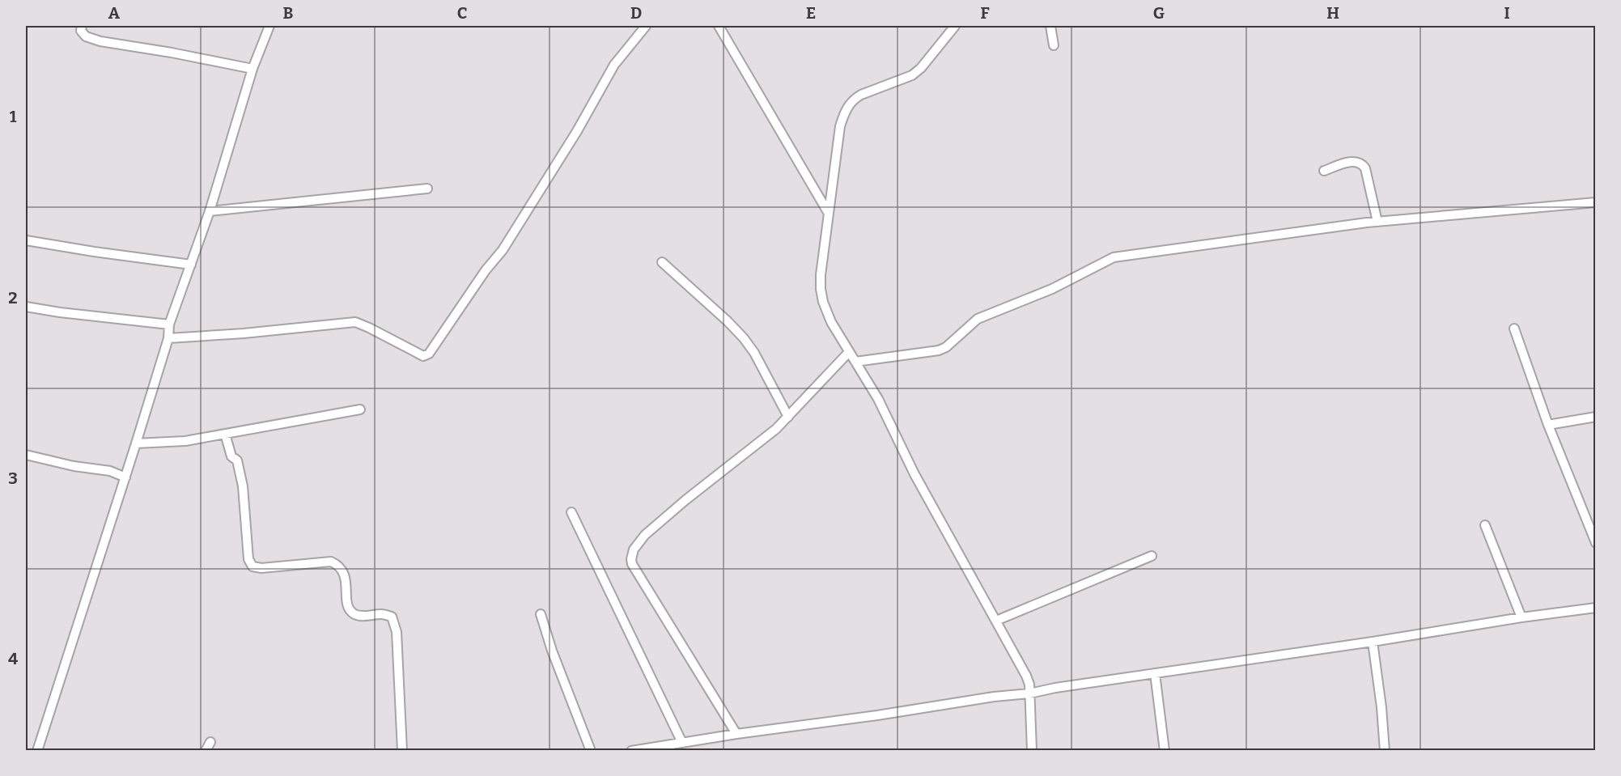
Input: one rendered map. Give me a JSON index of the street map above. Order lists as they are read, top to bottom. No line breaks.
{"grid":{"columns":["A","B","C","D","E","F","G","H","I"],"rows":["1","2","3","4"]}}
